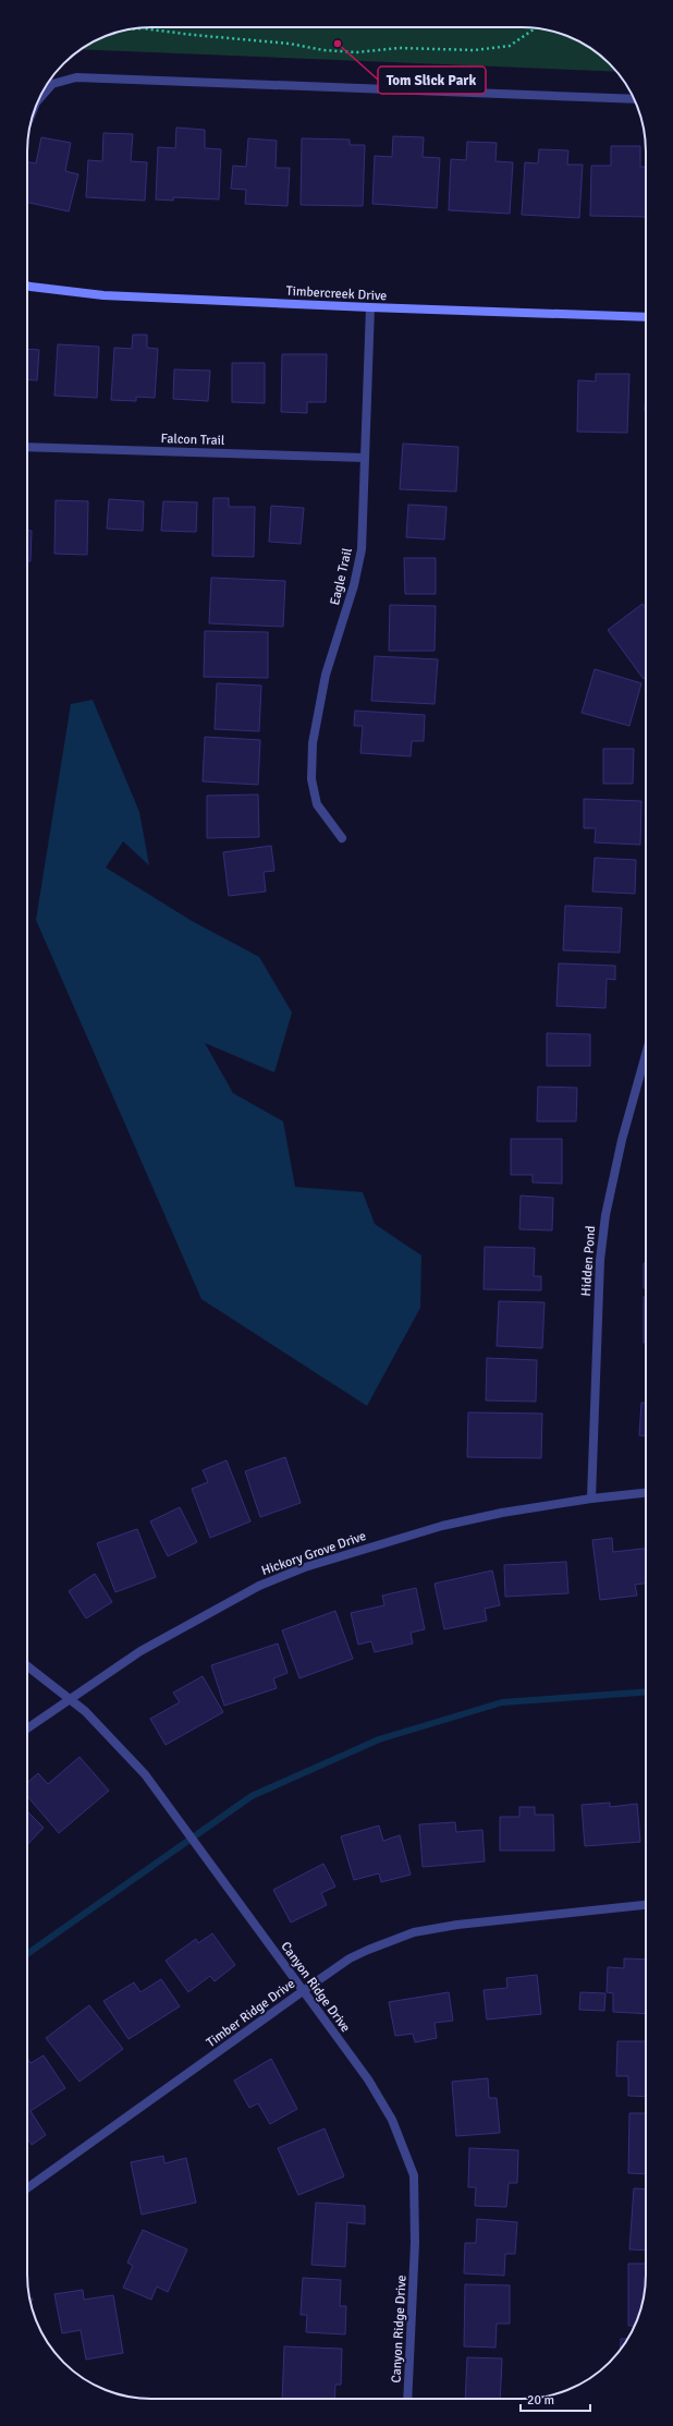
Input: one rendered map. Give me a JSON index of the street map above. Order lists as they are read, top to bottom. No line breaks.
{"streets":{"street":["Timbercreek Drive","Falcon Trail","Eagle Trail","Hidden Pond","Hickory Grove Drive","Canyon Ridge Drive","Timber Ridge Drive"]},"crossings":[["Timbercreek Drive","Eagle Trail"],["Falcon Trail","Eagle Trail"],["Hidden Pond","Hickory Grove Drive"],["Hickory Grove Drive","Canyon Ridge Drive"],["Canyon Ridge Drive","Timber Ridge Drive"]],"places":["Tom Slick Park"],"scale_bar":"20 m"}
